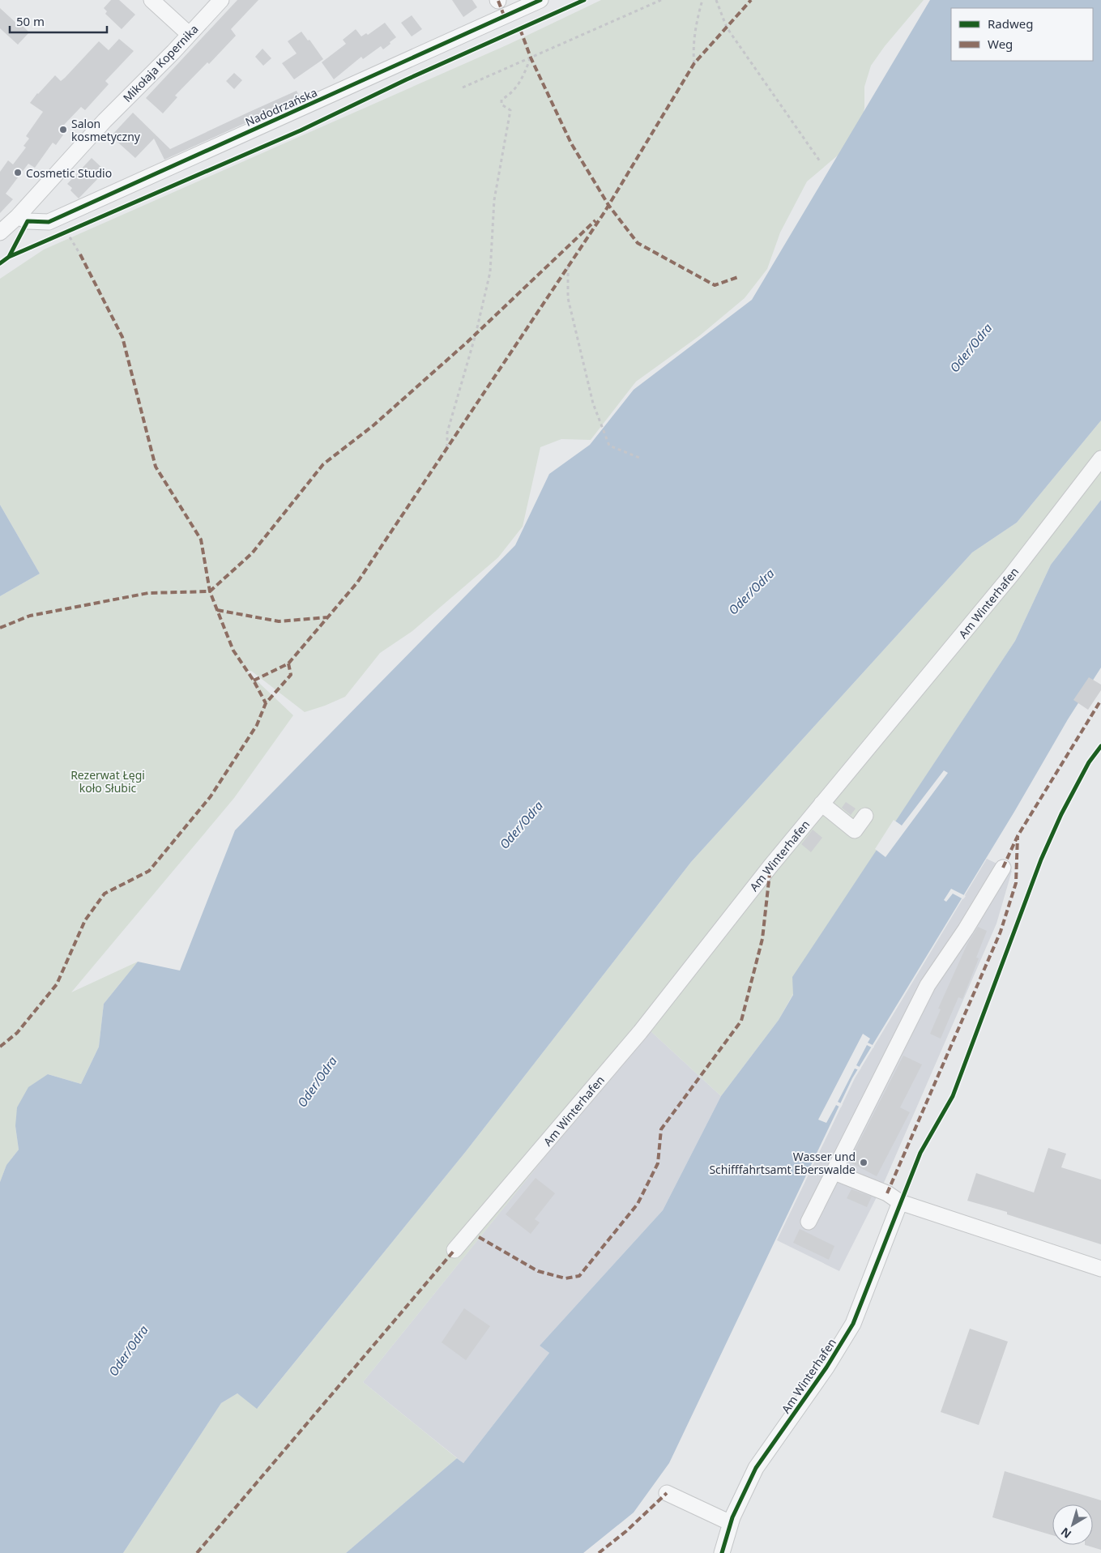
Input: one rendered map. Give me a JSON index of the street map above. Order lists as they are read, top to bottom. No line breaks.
{"streets":{"street":["Mikołaja Kopernika","Nadodrzańska","Am Winterhafen"]},"crossings":[["Mikołaja Kopernika","Nadodrzańska"]],"water":["Oder/Odra"],"parks":["Rezerwat Łęgi koło Słubic"],"places":["Salon kosmetyczny","Cosmetic Studio","Wasser und Schifffahrtsamt Eberswalde"],"legend":["Radweg","Weg"],"scale_bar":"50 m","north":"bottom left"}
